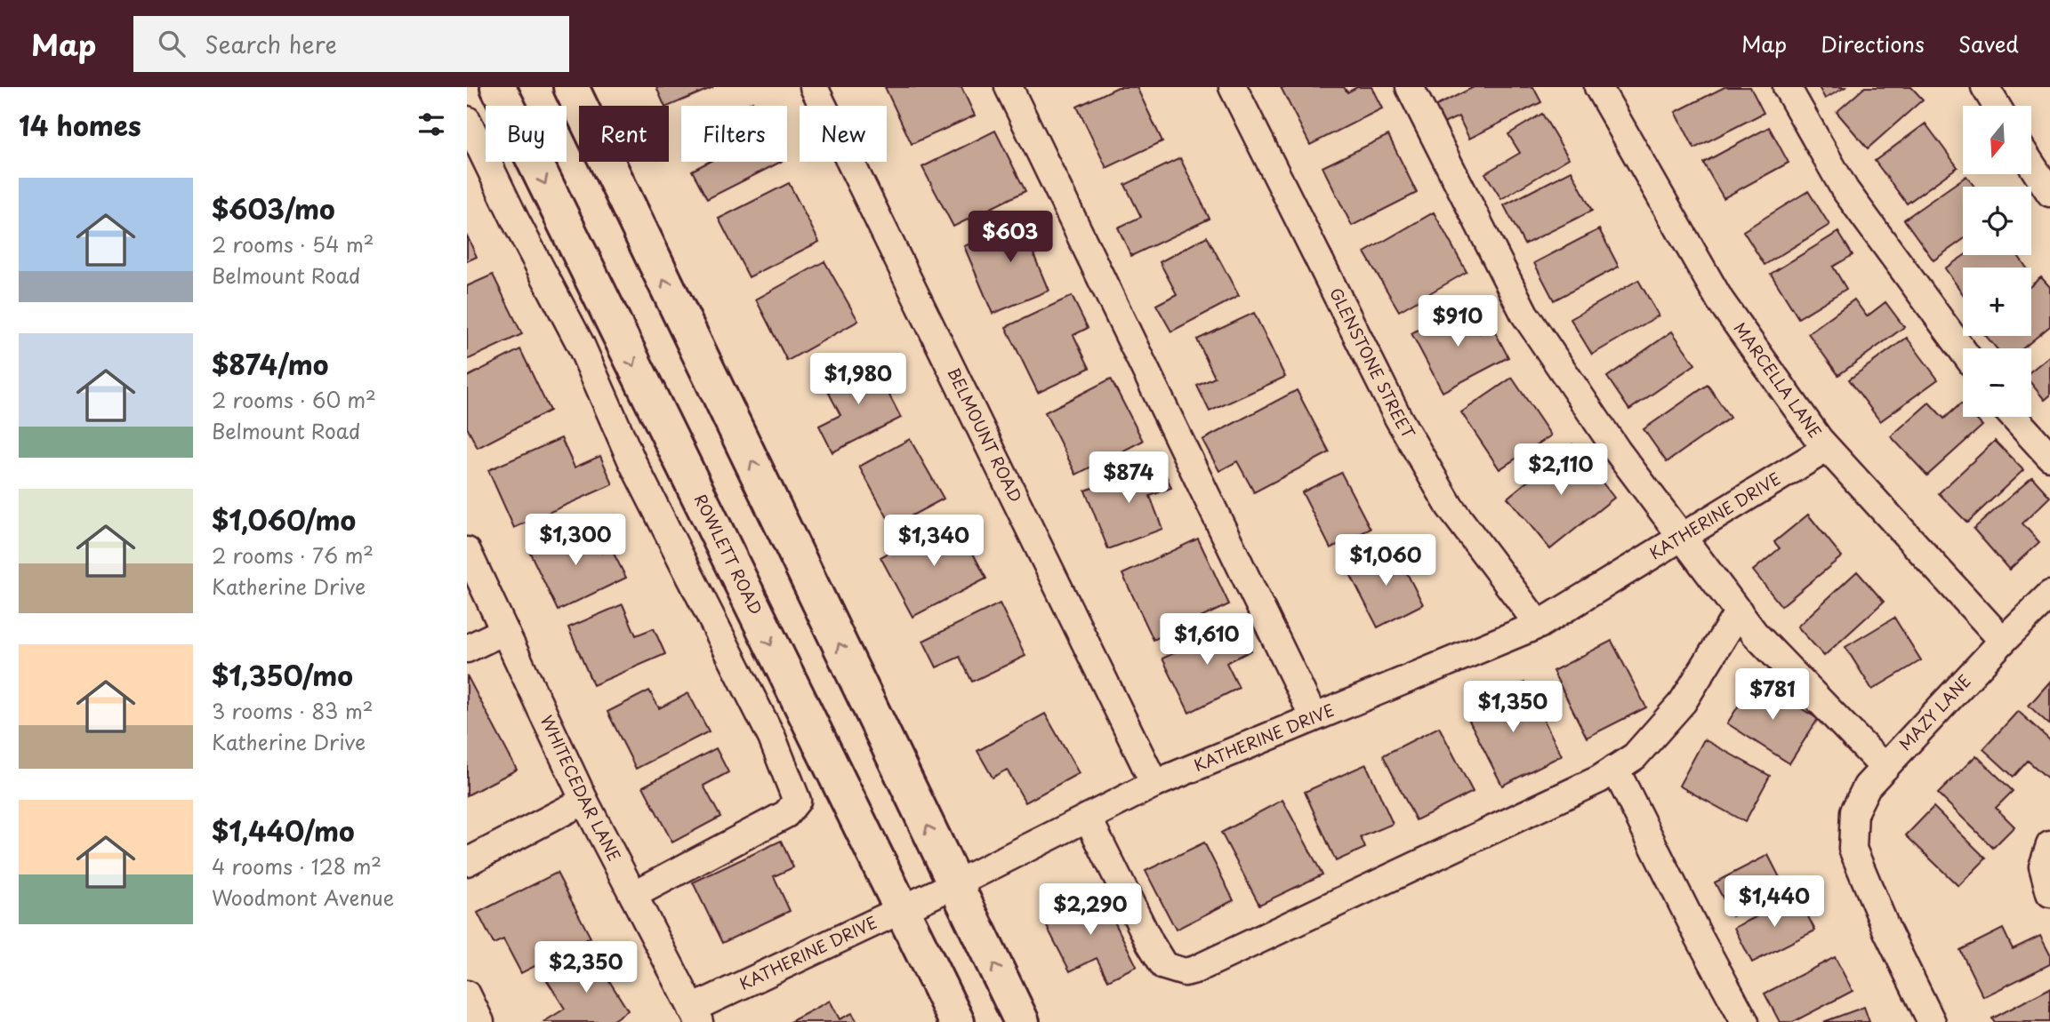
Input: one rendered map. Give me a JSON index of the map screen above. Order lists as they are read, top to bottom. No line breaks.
{"streets":{"main road":["ROWLETT ROAD"],"street":["GLENSTONE STREET","MARCELLA LANE","BELMOUNT ROAD","KATHERINE DRIVE","MAZY LANE","WHITECEDAR LANE"]},"crossings":[["GLENSTONE STREET","KATHERINE DRIVE"],["MARCELLA LANE","KATHERINE DRIVE"],["MARCELLA LANE","MAZY LANE"],["BELMOUNT ROAD","KATHERINE DRIVE"],["KATHERINE DRIVE","ROWLETT ROAD"],["KATHERINE DRIVE","WHITECEDAR LANE"]],"north":"bottom","page":{"header":"Map","search":"Search here","nav":["Map","Directions","Saved"],"heading":"14 homes","map_buttons":["+","−"],"chip":["Buy","Rent","Filters","New"],"list":[{"name":"$603/mo","note":"2 rooms · 54 m² · Belmount Road"},{"name":"$874/mo","note":"2 rooms · 60 m² · Belmount Road"},{"name":"$1,060/mo","note":"2 rooms · 76 m² · Katherine Drive"},{"name":"$1,350/mo","note":"3 rooms · 83 m² · Katherine Drive"},{"name":"$1,440/mo","note":"4 rooms · 128 m² · Woodmont Avenue"}],"price":["$603","$910","$1,980","$2,110","$874","$1,300","$1,340","$1,060","$1,610","$781","$1,350","$1,440","$2,290","$2,350"]}}
